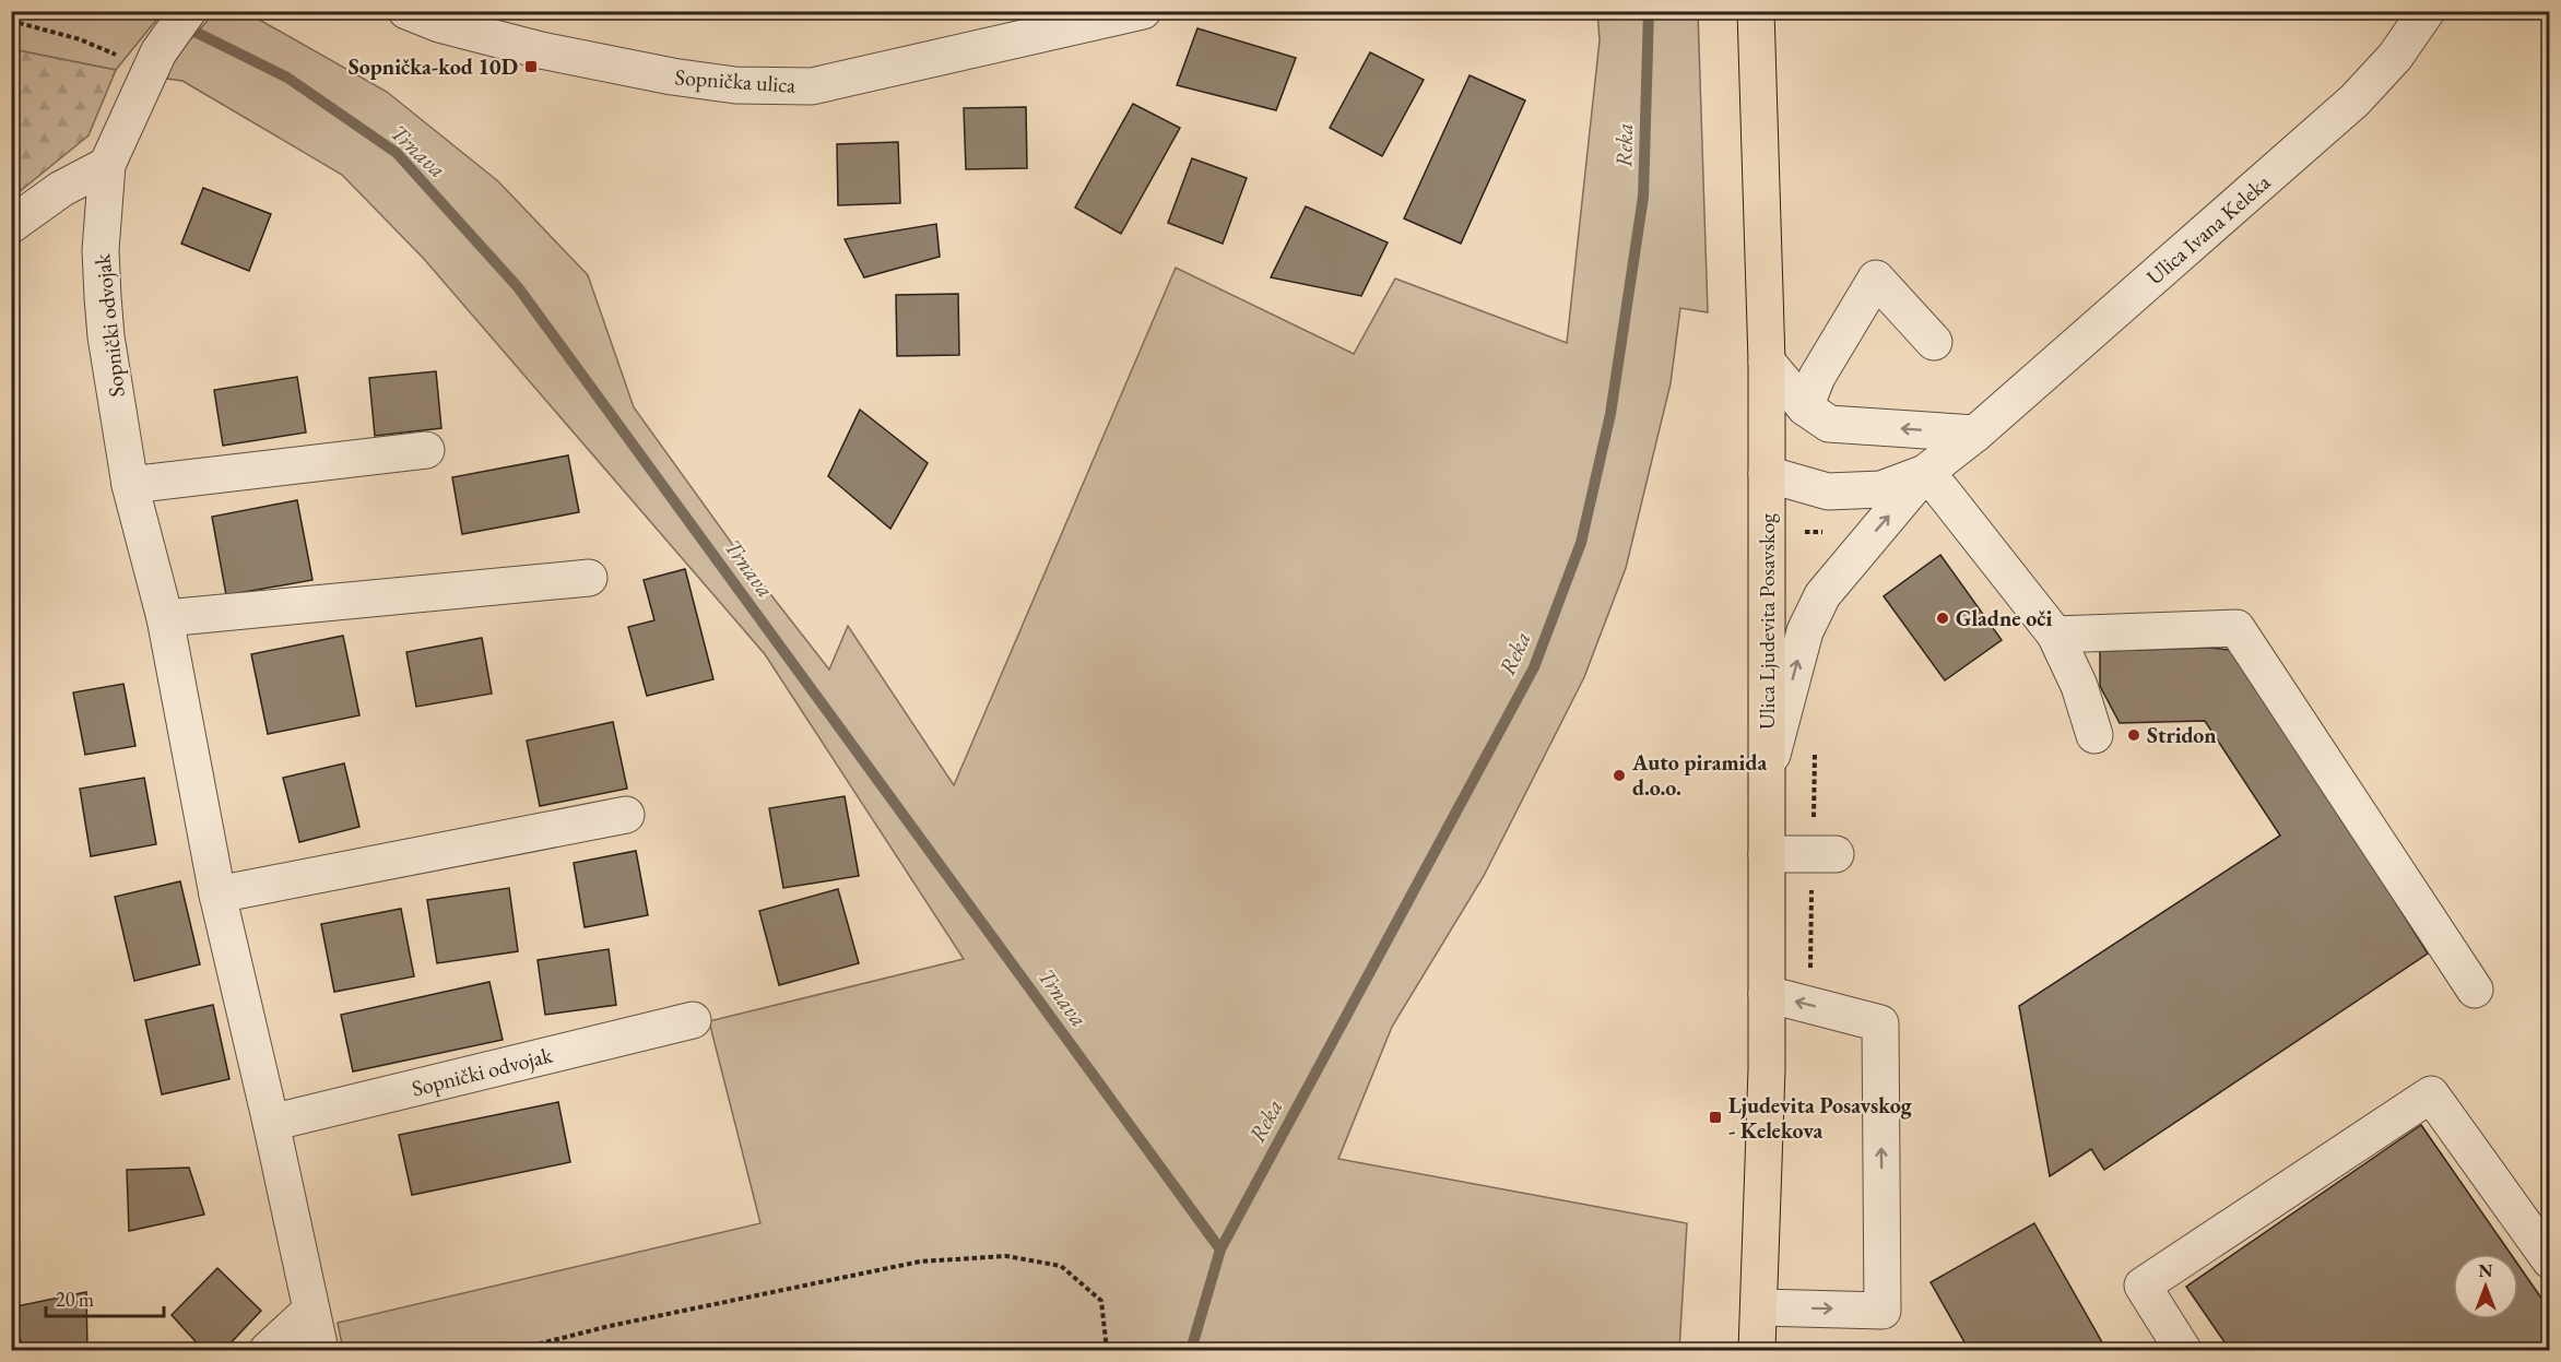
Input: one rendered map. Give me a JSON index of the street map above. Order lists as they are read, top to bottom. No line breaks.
{"streets":{"main road":["Ulica Ljudevita Posavskog"],"street":["Sopnička ulica","Ulica Ivana Keleka","Sopnički odvojak"]},"crossings":[["Ulica Ivana Keleka","Ulica Ljudevita Posavskog"]],"water":["Reka","Trnava"],"places":{"transit":["Sopnička-kod 10D","Ljudevita Posavskog - Kelekova"],"other":["Gladne oči","Stridon","Auto piramida d.o.o."]},"scale_bar":"20 m","north":"top"}
